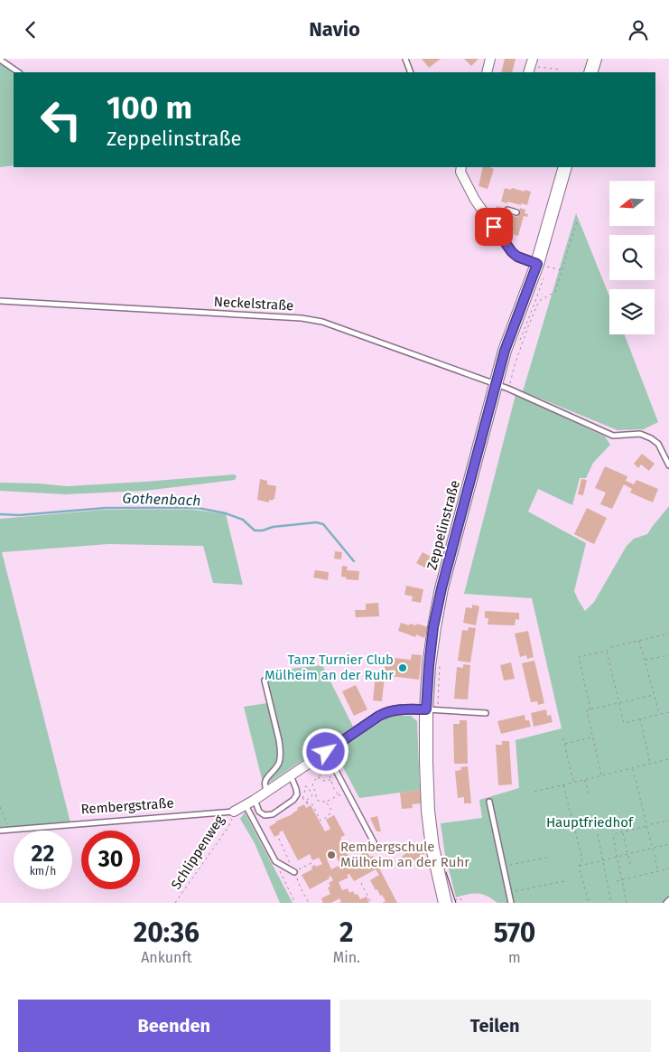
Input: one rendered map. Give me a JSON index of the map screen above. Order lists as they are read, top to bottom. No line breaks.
{"streets":{"main road":["Zeppelinstraße"],"street":["Rembergstraße"],"lane":["Neckelstraße"],"path":["Schlippenweg"]},"crossings":[["Neckelstraße","Zeppelinstraße"],["Zeppelinstraße","Rembergstraße"],["Rembergstraße","Schlippenweg"]],"water":["Gothenbach"],"parks":["Hauptfriedhof"],"places":["Tanz Turnier Club Mülheim an der Ruhr","Rembergschule Mülheim an der Ruhr"],"north":"left","page":{"header":"Navio","turn":["100 m","Zeppelinstraße"],"speed":"22 km/h","limit":"30","eta":["20:36","Ankunft","2","Min.","570","m"],"buttons":["Beenden","Teilen"]}}
